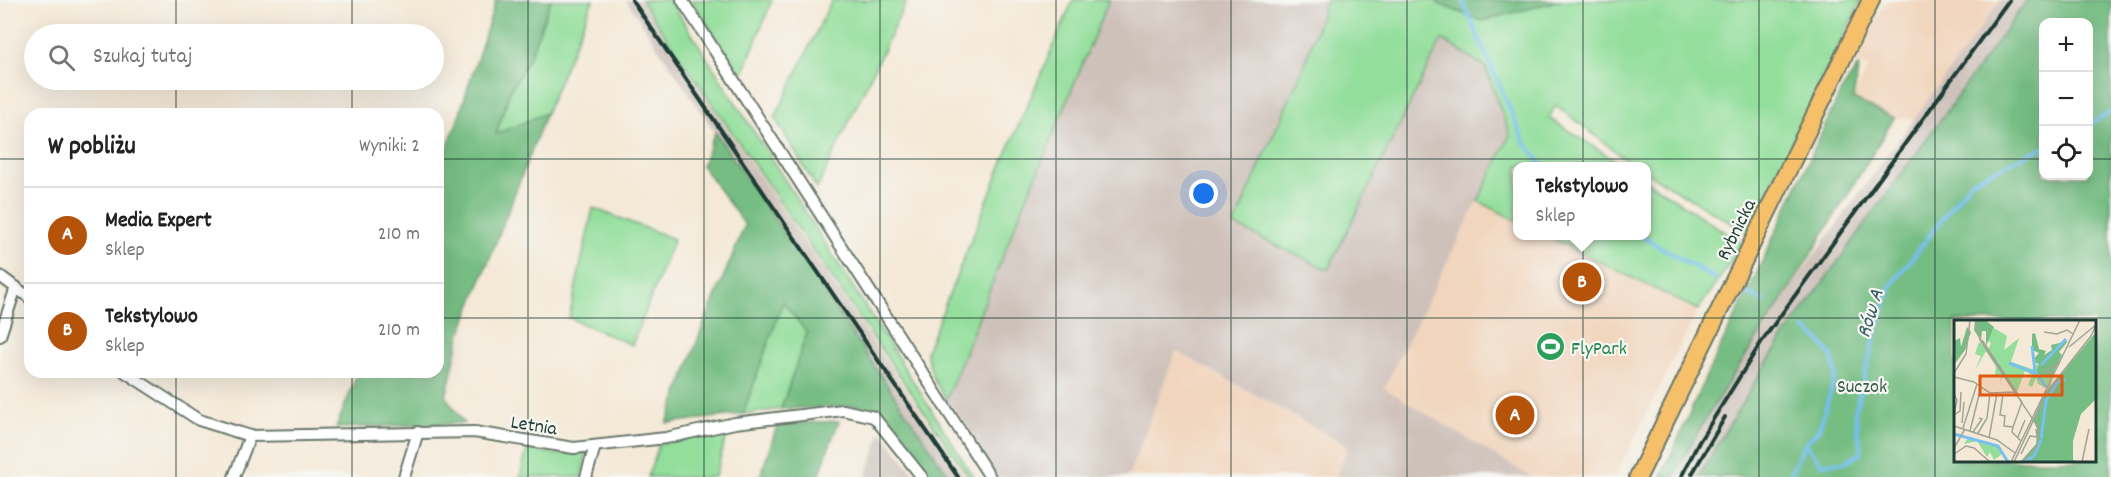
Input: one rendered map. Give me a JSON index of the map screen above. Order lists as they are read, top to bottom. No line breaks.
{"streets":{"main road":["Rybnicka"],"street":["Letnia"]},"water":["Rów A"],"parks":["Suczok"],"places":{"sports":["FlyPark"]},"page":{"map_buttons":["+","−"],"search":"Szukaj tutaj","heading":["W pobliżu","Wyniki: 2"],"popup":["Tekstylowo","Sklep"],"list":[{"mark":"A","name":"Media Expert","note":"Sklep","value":"210 m"},{"mark":"B","name":"Tekstylowo","note":"Sklep","value":"210 m"}],"pins":["B","A"]}}
